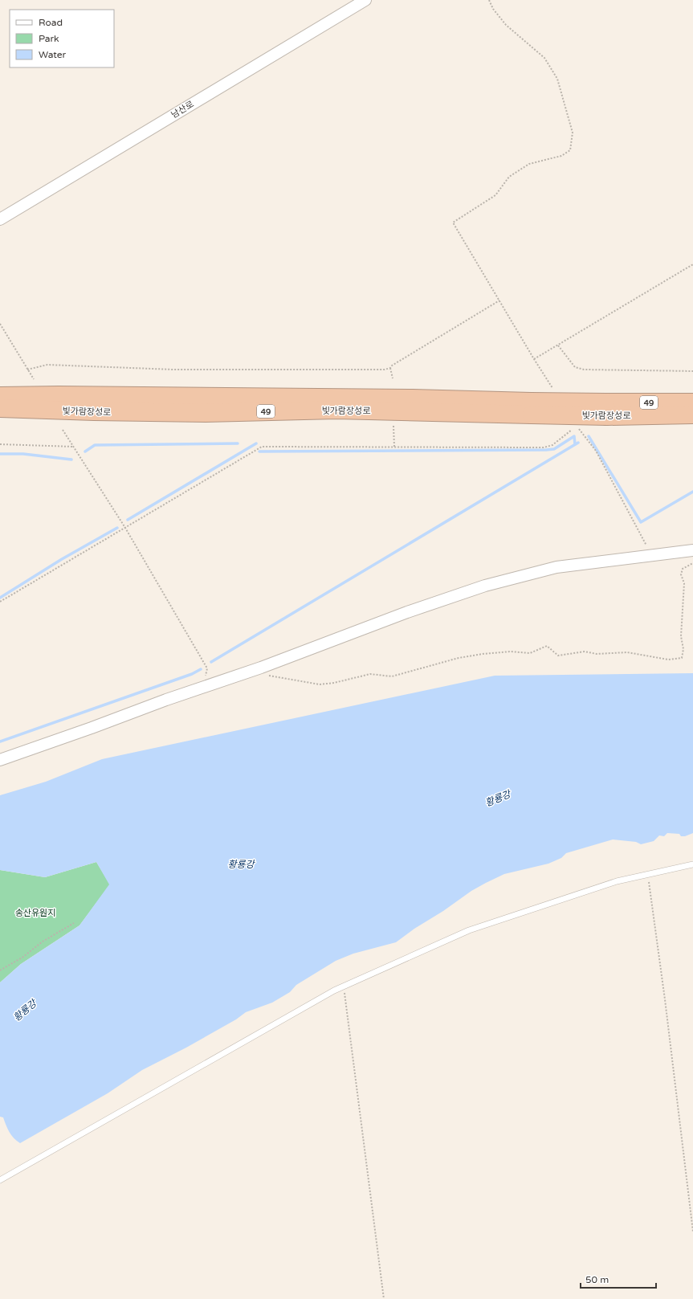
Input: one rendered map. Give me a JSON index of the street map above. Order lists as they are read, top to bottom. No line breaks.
{"streets":{"highway":["49","빛가람장성로"],"street":["남산로"]},"water":["황룡강"],"parks":["송산유원지"],"legend":["Road","Park","Water"],"scale_bar":"50 m"}
